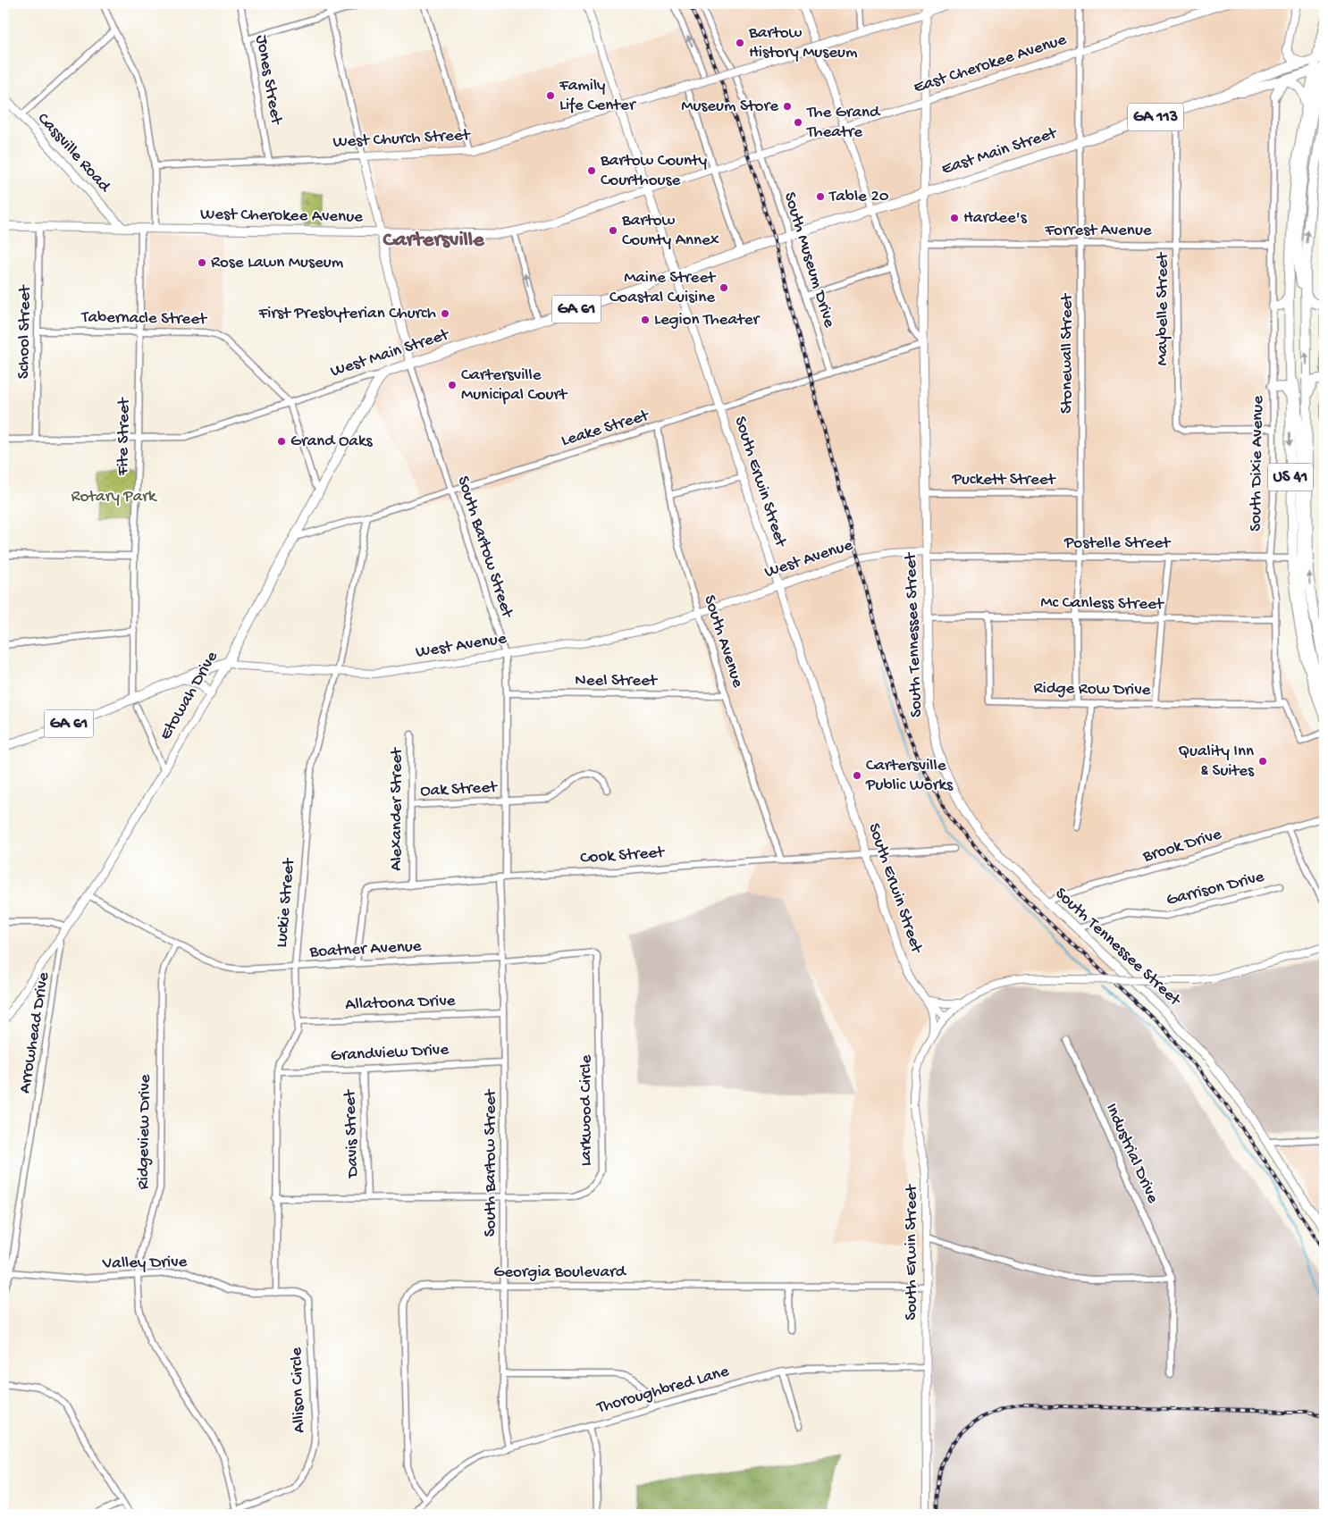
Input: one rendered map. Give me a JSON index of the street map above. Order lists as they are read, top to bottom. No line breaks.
{"streets":{"main road":["GA 113","West Church Street","East Main Street","Cassville Road","West Cherokee Avenue","GA 61","West Main Street","US 41","West Avenue","South Tennessee Street","Etowah Drive"],"street":["East Cherokee Avenue","Jones Street","Forrest Avenue","South Museum Drive","Maybelle Street","Tabernacle Street","School Street","Stonewall Street","Leake Street","Fite Street","South Dixie Avenue","Puckett Street","South Erwin Street","Postelle Street","South Bartow Street","Mc Canless Street","South Avenue","Neel Street","Ridge Row Drive","Oak Street","Alexander Street","Brook Drive","Cook Street","Garrison Drive","Luckie Street","Boatner Avenue","Allatoona Drive","Arrowhead Drive","Grandview Drive","Larkwood Circle","Ridgeview Drive","Davis Street","Industrial Drive","Valley Drive","Georgia Boulevard","Allison Circle","Thoroughbred Lane"]},"crossings":[["East Cherokee Avenue","West Cherokee Avenue"],["East Cherokee Avenue","South Museum Drive"],["East Cherokee Avenue","Stonewall Street"],["East Cherokee Avenue","South Tennessee Street"],["Jones Street","West Church Street"],["West Church Street","South Tennessee Street"],["East Main Street","South Museum Drive"],["East Main Street","Maybelle Street"],["East Main Street","West Main Street"],["East Main Street","Stonewall Street"],["East Main Street","US 41"],["East Main Street","South Tennessee Street"],["Cassville Road","West Cherokee Avenue"],["West Cherokee Avenue","South Museum Drive"],["West Cherokee Avenue","School Street"],["West Cherokee Avenue","Fite Street"],["Forrest Avenue","Maybelle Street"],["Forrest Avenue","Stonewall Street"],["Forrest Avenue","South Dixie Avenue"],["Forrest Avenue","South Tennessee Street"],["South Museum Drive","Leake Street"],["Maybelle Street","South Dixie Avenue"],["Tabernacle Street","School Street"],["Tabernacle Street","West Main Street"],["Tabernacle Street","Fite Street"],["Tabernacle Street","Etowah Drive"],["School Street","West Main Street"],["West Main Street","Fite Street"],["West Main Street","South Erwin Street"],["West Main Street","South Bartow Street"],["West Main Street","Etowah Drive"],["Stonewall Street","Puckett Street"],["Stonewall Street","Postelle Street"],["Stonewall Street","Mc Canless Street"],["Stonewall Street","Ridge Row Drive"],["Leake Street","South Erwin Street"],["Leake Street","South Bartow Street"],["Leake Street","South Tennessee Street"],["Leake Street","South Avenue"],["Leake Street","Etowah Drive"],["Leake Street","Luckie Street"],["Fite Street","West Avenue"],["Fite Street","Etowah Drive"],["South Dixie Avenue","Postelle Street"],["South Dixie Avenue","Mc Canless Street"],["South Dixie Avenue","Ridge Row Drive"],["US 41","Postelle Street"],["Puckett Street","South Tennessee Street"],["South Erwin Street","West Avenue"],["South Erwin Street","Cook Street"],["South Erwin Street","Georgia Boulevard"],["South Erwin Street","Thoroughbred Lane"],["Postelle Street","West Avenue"],["Postelle Street","South Tennessee Street"],["South Bartow Street","West Avenue"],["South Bartow Street","Neel Street"],["South Bartow Street","Oak Street"],["South Bartow Street","Cook Street"],["South Bartow Street","Boatner Avenue"],["South Bartow Street","Allatoona Drive"],["South Bartow Street","Grandview Drive"],["South Bartow Street","Larkwood Circle"],["South Bartow Street","Georgia Boulevard"],["South Bartow Street","Thoroughbred Lane"],["West Avenue","South Tennessee Street"],["West Avenue","South Avenue"],["West Avenue","Etowah Drive"],["West Avenue","Luckie Street"],["Mc Canless Street","South Tennessee Street"],["Mc Canless Street","Ridge Row Drive"],["South Tennessee Street","Brook Drive"],["South Tennessee Street","Garrison Drive"],["South Avenue","Neel Street"],["South Avenue","Cook Street"],["Etowah Drive","Boatner Avenue"],["Etowah Drive","Arrowhead Drive"],["Oak Street","Alexander Street"],["Alexander Street","Cook Street"],["Cook Street","Boatner Avenue"],["Luckie Street","Boatner Avenue"],["Luckie Street","Allatoona Drive"],["Luckie Street","Grandview Drive"],["Luckie Street","Larkwood Circle"],["Luckie Street","Valley Drive"],["Luckie Street","Allison Circle"],["Boatner Avenue","Larkwood Circle"],["Boatner Avenue","Ridgeview Drive"],["Arrowhead Drive","Valley Drive"],["Grandview Drive","Davis Street"],["Larkwood Circle","Davis Street"],["Ridgeview Drive","Valley Drive"],["Ridgeview Drive","Allison Circle"],["Valley Drive","Allison Circle"],["Georgia Boulevard","Thoroughbred Lane"]],"districts":["Cartersville"],"parks":["Rotary Park"],"places":["Bartow History Museum","Family Life Center","Museum Store","The Grand Theatre","Bartow County Courthouse","Table 20","Hardee's","Bartow County Annex","Rose Lawn Museum","Maine Street Coastal Cuisine","First Presbyterian Church","Legion Theater","Cartersville Municipal Court","Grand Oaks","Quality Inn & Suites","Cartersville Public Works"]}
